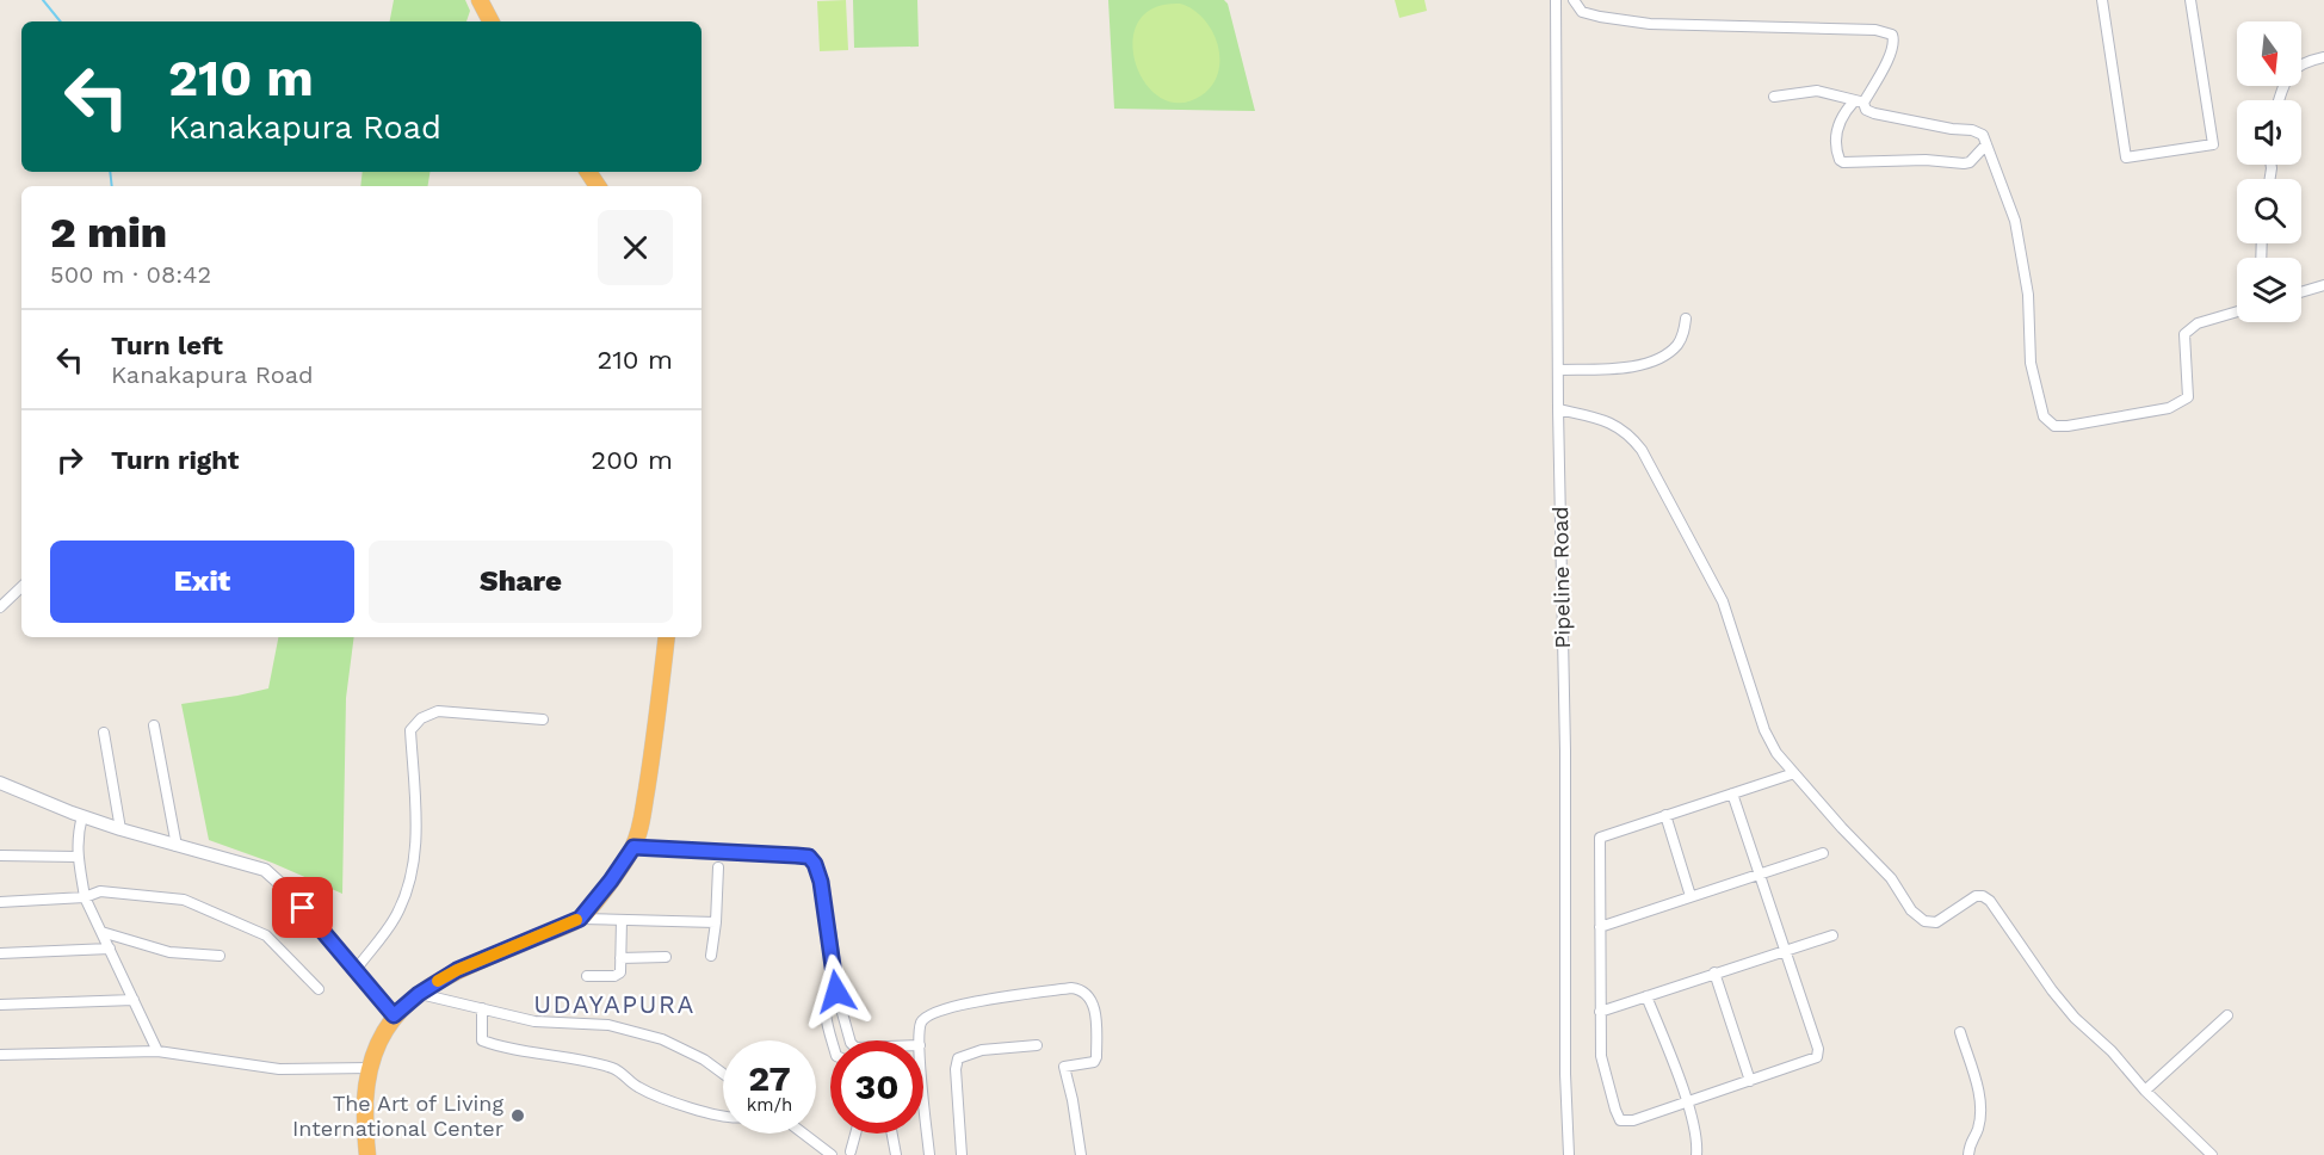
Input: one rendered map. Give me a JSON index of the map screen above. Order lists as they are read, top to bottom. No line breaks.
{"streets":{"street":["Pipeline Road"]},"districts":["UDAYAPURA"],"places":["The Art of Living International Center"],"north":"bottom","page":{"turn":["210 m","Kanakapura Road"],"heading":["2 min","500 m · 08:42"],"list":[{"name":"Turn left","note":"Kanakapura Road","value":"210 m"},{"name":"Turn right","value":"200 m"}],"buttons":["Exit","Share"],"speed":"27 km/h","limit":"30"}}
